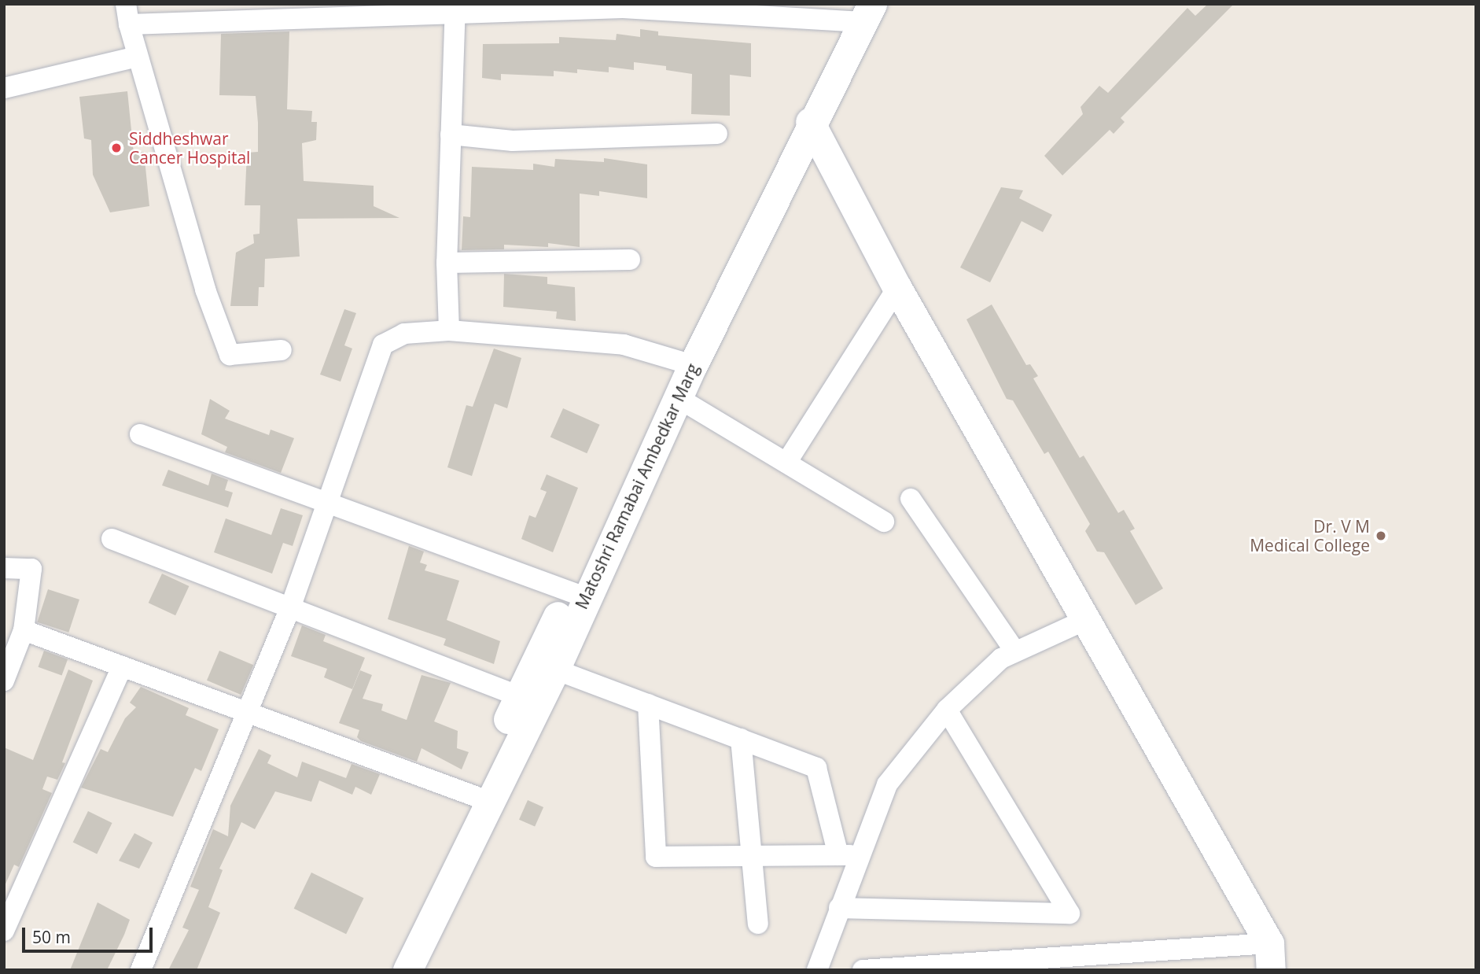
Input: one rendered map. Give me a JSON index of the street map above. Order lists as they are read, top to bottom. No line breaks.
{"streets":{"street":["Matoshri Ramabai Ambedkar Marg"]},"places":["Siddheshwar Cancer Hospital","Dr. V M Medical College"],"scale_bar":"50 m"}
